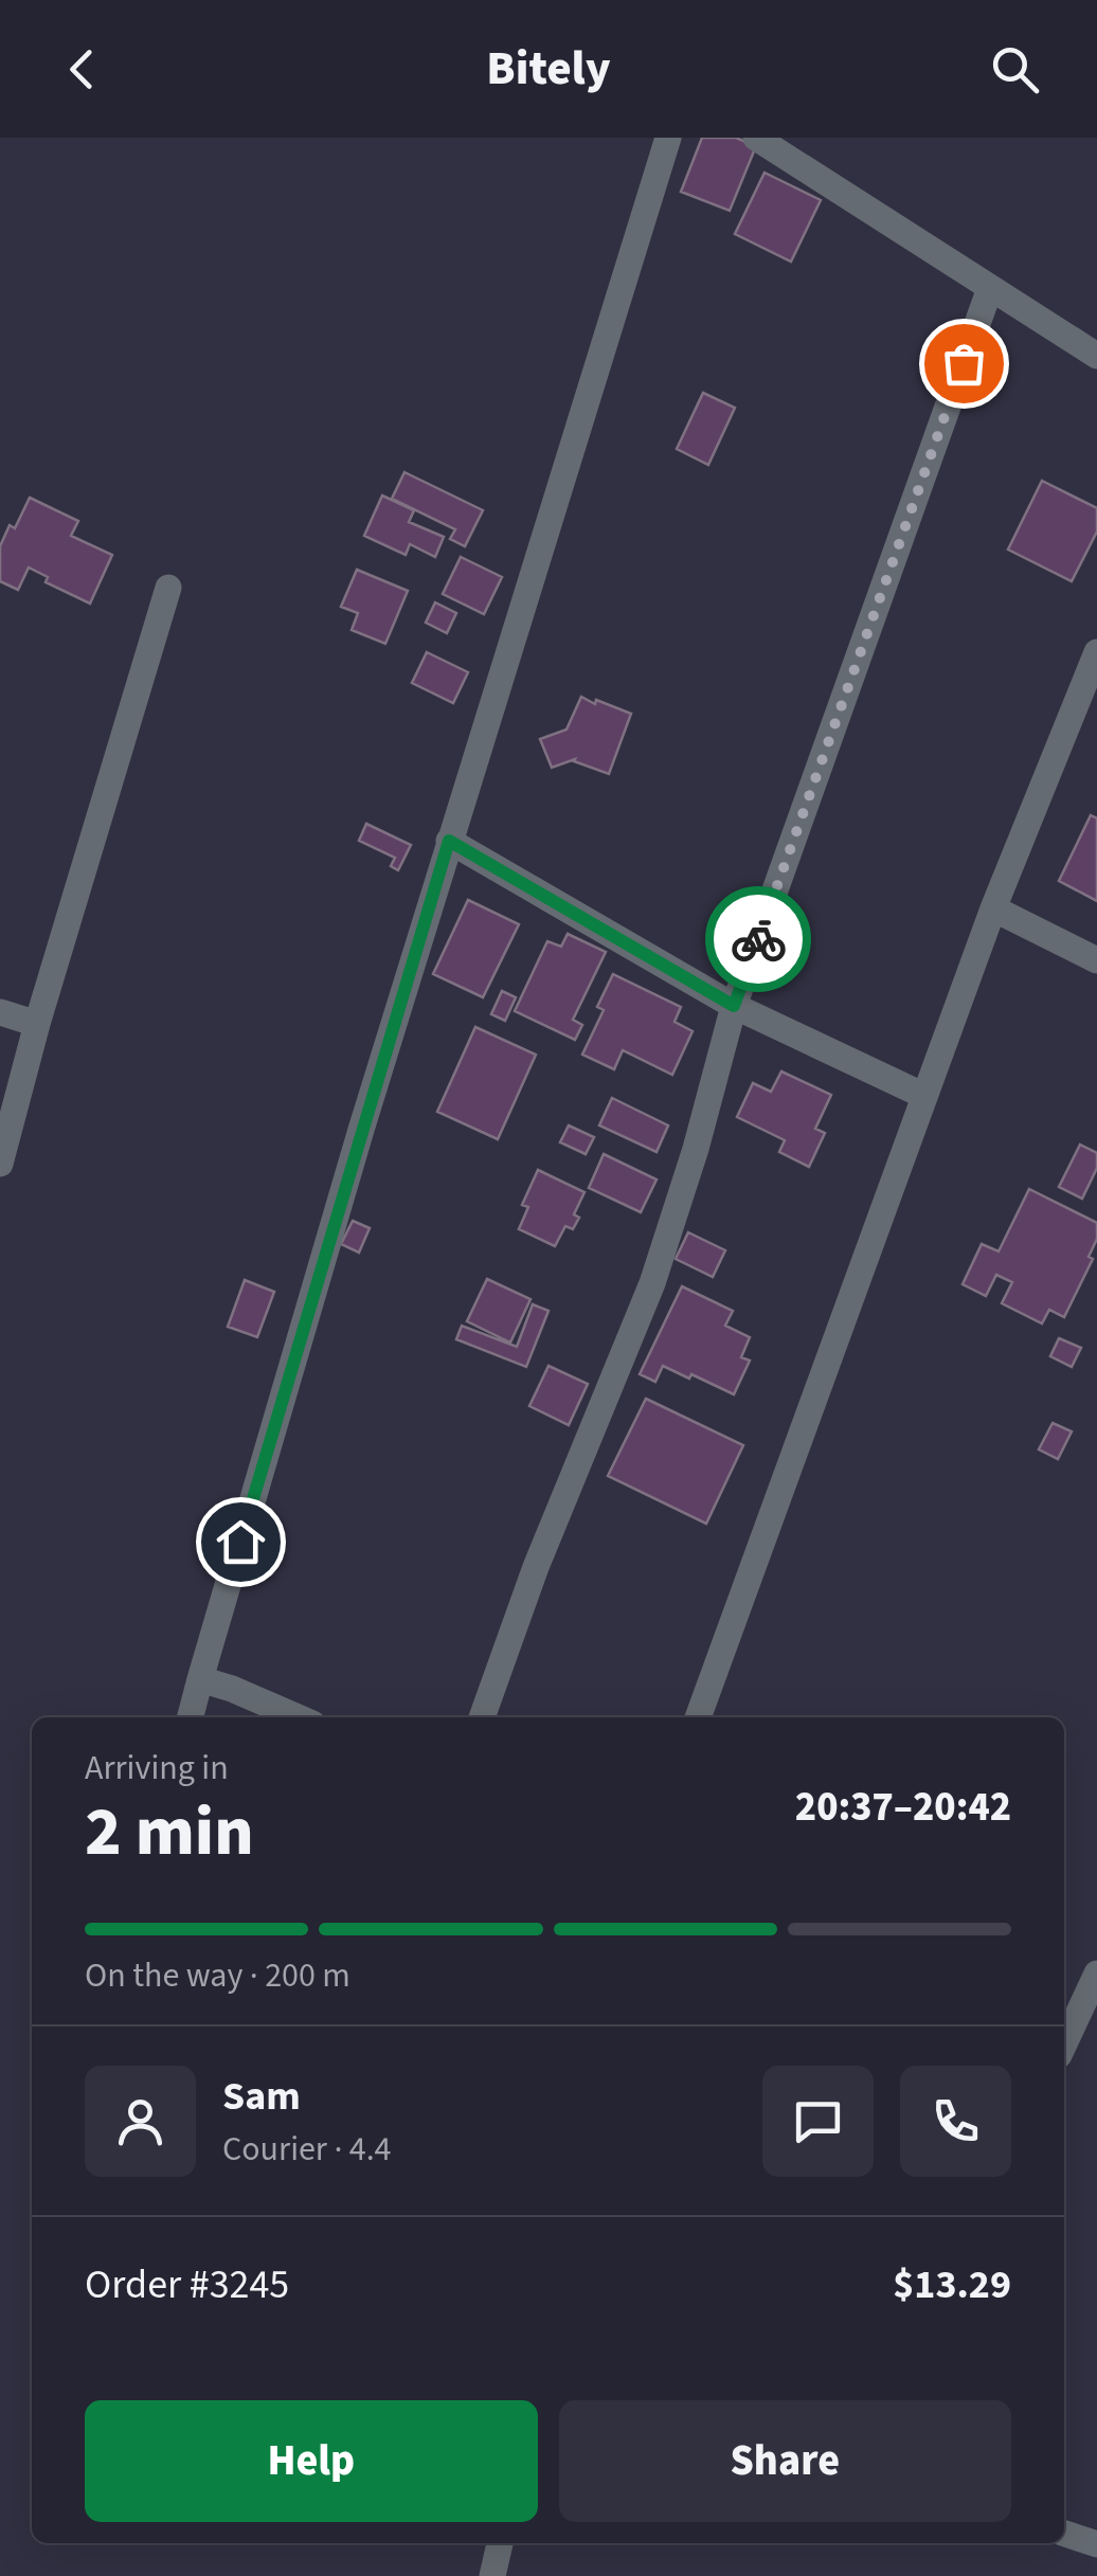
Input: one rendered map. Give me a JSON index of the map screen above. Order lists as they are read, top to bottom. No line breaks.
{"page":{"header":"Bitely","heading":["2 min","Arriving in","20:37–20:42"],"panel":["Sam","Courier · 4.4","Order #3245","$13.29"],"bar":"On the way · 200 m","buttons":["Help","Share"]}}
